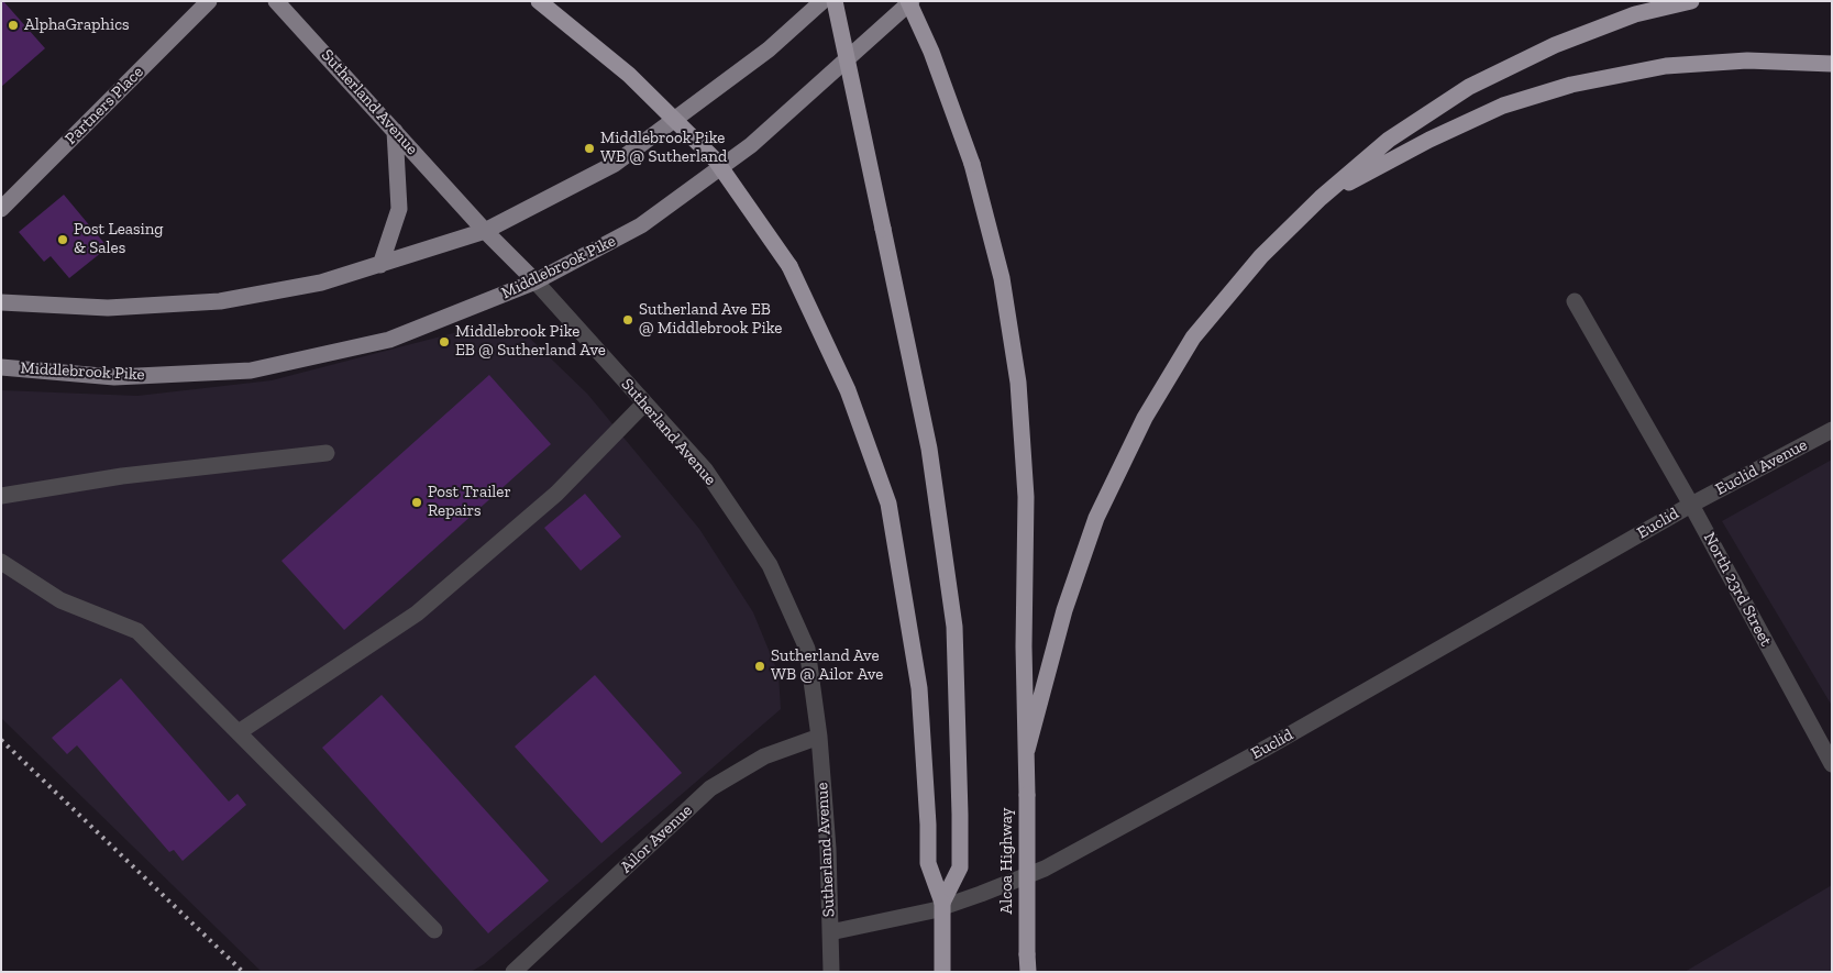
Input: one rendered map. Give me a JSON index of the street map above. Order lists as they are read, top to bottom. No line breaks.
{"streets":{"highway":["Alcoa Highway"],"main road":["Sutherland Avenue","Partners Place","Middlebrook Pike"],"street":["Euclid Avenue","Euclid","North 23rd Street","Ailor Avenue"]},"crossings":[["Sutherland Avenue","Middlebrook Pike"],["Sutherland Avenue","Euclid"],["Sutherland Avenue","Ailor Avenue"],["Euclid Avenue","Euclid"],["Euclid Avenue","North 23rd Street"],["Euclid","North 23rd Street"]],"places":["AlphaGraphics","Middlebrook Pike WB @ Sutherland","Post Leasing & Sales","Sutherland Ave EB @ Middlebrook Pike","Middlebrook Pike EB @ Sutherland Ave","Post Trailer Repairs","Sutherland Ave WB @ Ailor Ave"]}
